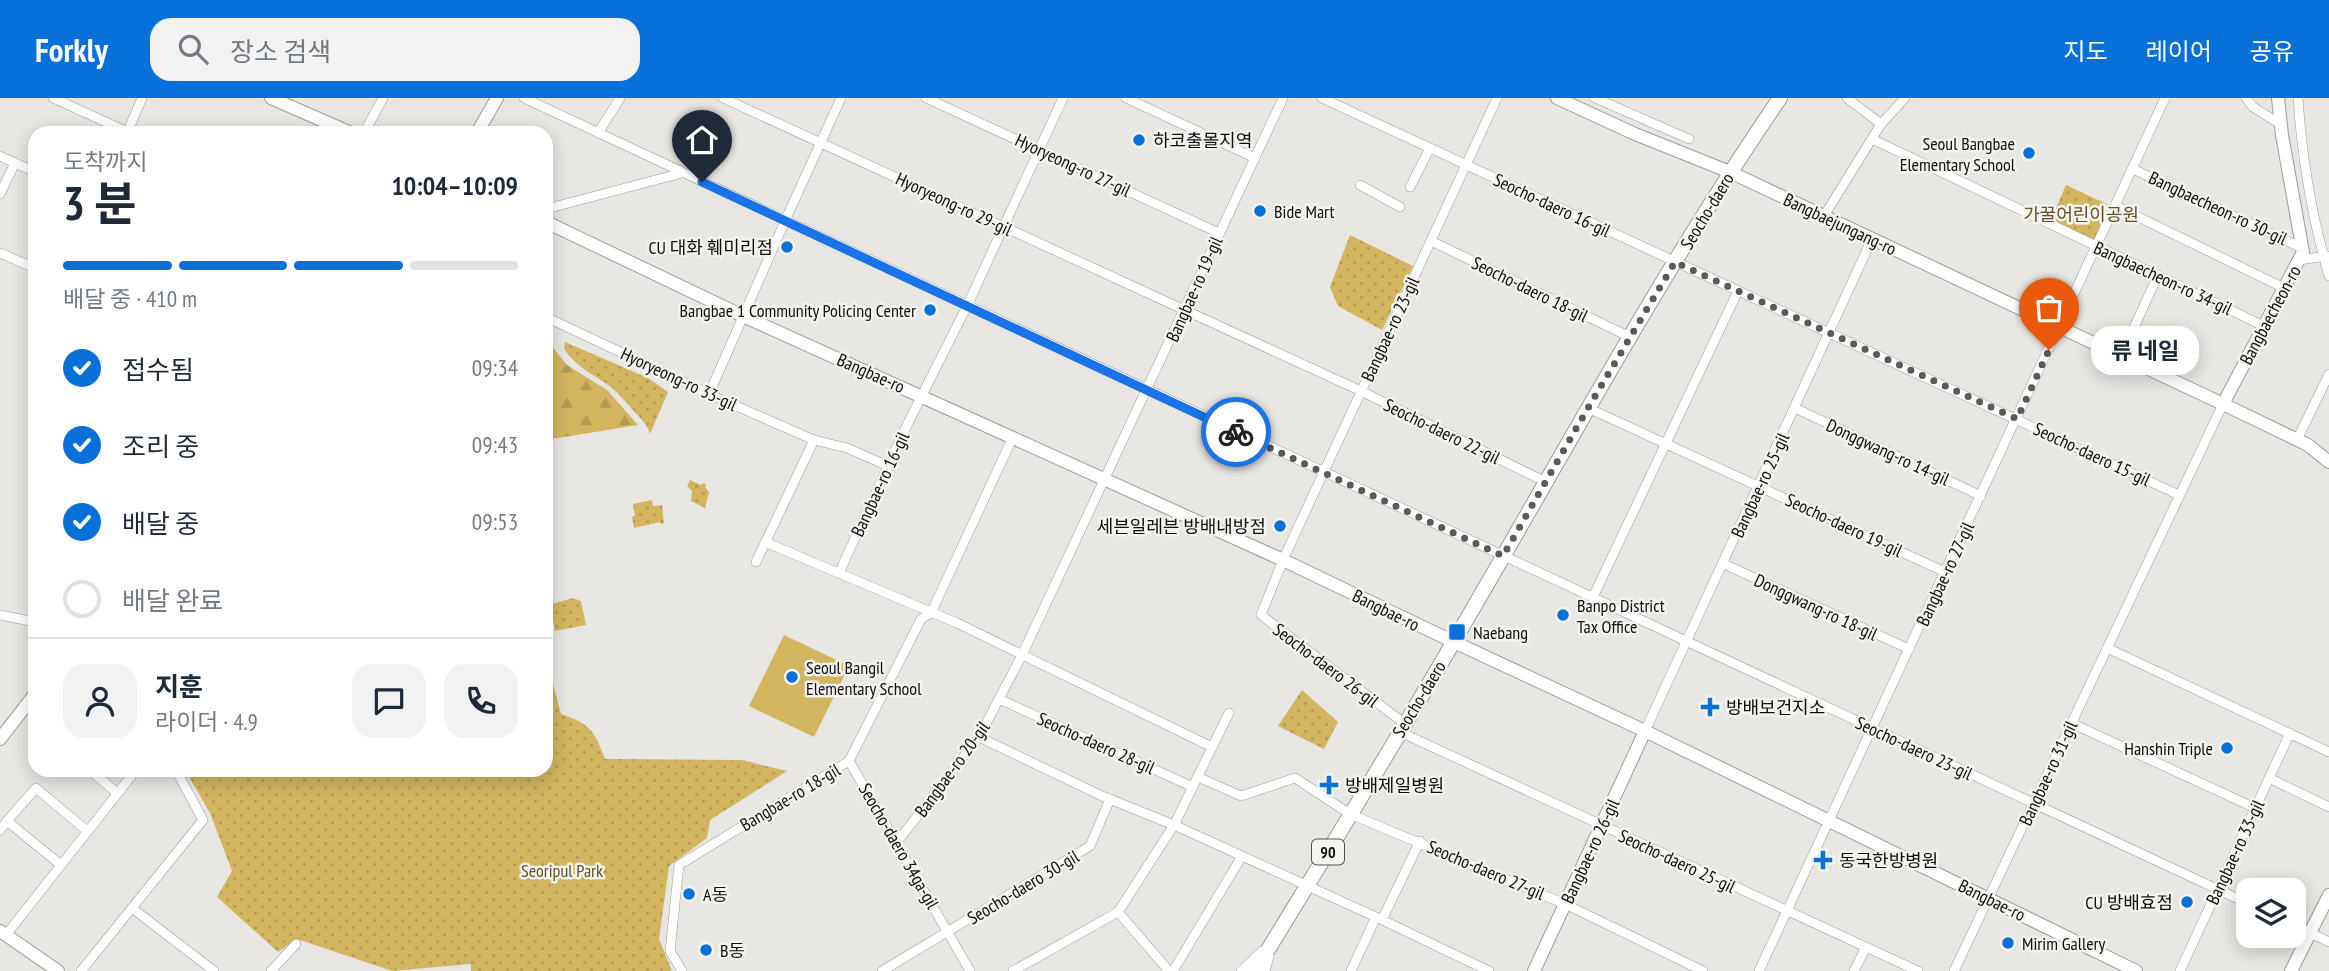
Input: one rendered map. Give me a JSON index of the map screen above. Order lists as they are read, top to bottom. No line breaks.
{"streets":{"main road":["Seocho-daero","Bangbaejungang-ro","Bangbaecheon-ro","Bangbae-ro","Bangbae-ro 26-gil","90"],"street":["Hyoryeong-ro 27-gil","Hyoryeong-ro 29-gil","Seocho-daero 16-gil","Bangbaecheon-ro 30-gil","Bangbaecheon-ro 34-gil","Bangbae-ro 19-gil","Seocho-daero 18-gil","Bangbae-ro 23-gil","Hyoryeong-ro 33-gil","Seocho-daero 22-gil","Donggwang-ro 14-gil","Seocho-daero 15-gil","Bangbae-ro 16-gil","Bangbae-ro 25-gil","Seocho-daero 19-gil","Bangbae-ro 27-gil","Donggwang-ro 18-gil","Seocho-daero 26-gil","Seocho-daero 28-gil","Seocho-daero 23-gil","Bangbae-ro 20-gil","Bangbae-ro 31-gil","Bangbae-ro 18-gil","Seocho-daero 34ga-gil","Bangbae-ro 33-gil","Seocho-daero 25-gil","Seocho-daero 27-gil","Seocho-daero 30-gil"]},"crossings":[["Hyoryeong-ro 27-gil","Bangbae-ro 19-gil"],["Hyoryeong-ro 27-gil","Bangbae-ro 16-gil"],["Hyoryeong-ro 29-gil","Bangbae-ro 19-gil"],["Hyoryeong-ro 29-gil","Seocho-daero 22-gil"],["Hyoryeong-ro 29-gil","Bangbae-ro 16-gil"],["Seocho-daero 16-gil","Seocho-daero"],["Seocho-daero 16-gil","Bangbae-ro 23-gil"],["Seocho-daero 16-gil","Seocho-daero 15-gil"],["Bangbaecheon-ro 30-gil","Bangbaecheon-ro"],["Bangbaecheon-ro 30-gil","Bangbae-ro 27-gil"],["Seocho-daero","Bangbaejungang-ro"],["Seocho-daero","Seocho-daero 18-gil"],["Seocho-daero","Bangbae-ro"],["Seocho-daero","Seocho-daero 22-gil"],["Seocho-daero","Seocho-daero 15-gil"],["Seocho-daero","Seocho-daero 19-gil"],["Seocho-daero","Seocho-daero 26-gil"],["Seocho-daero","Seocho-daero 23-gil"],["Seocho-daero","Seocho-daero 25-gil"],["Seocho-daero","Seocho-daero 27-gil"],["Bangbaejungang-ro","Bangbaecheon-ro"],["Bangbaejungang-ro","Bangbae-ro 25-gil"],["Bangbaejungang-ro","Bangbae-ro 27-gil"],["Bangbaecheon-ro 34-gil","Bangbaecheon-ro"],["Bangbaecheon-ro 34-gil","Bangbae-ro 27-gil"],["Bangbae-ro 19-gil","Bangbae-ro"],["Bangbae-ro 19-gil","Seocho-daero 22-gil"],["Bangbae-ro 19-gil","Seocho-daero 23-gil"],["Bangbae-ro 19-gil","Bangbae-ro 20-gil"],["Seocho-daero 18-gil","Bangbae-ro 23-gil"],["Bangbae-ro 23-gil","Bangbae-ro"],["Bangbae-ro 23-gil","Seocho-daero 22-gil"],["Bangbae-ro 23-gil","Seocho-daero 26-gil"],["Bangbae-ro 23-gil","Seocho-daero 23-gil"],["Bangbae-ro","Bangbae-ro 16-gil"],["Bangbae-ro","Bangbae-ro 25-gil"],["Bangbae-ro","Bangbae-ro 27-gil"],["Bangbae-ro","Seocho-daero 26-gil"],["Bangbae-ro","Bangbae-ro 20-gil"],["Bangbae-ro","Bangbae-ro 31-gil"],["Bangbae-ro","Bangbae-ro 18-gil"],["Bangbae-ro","Bangbae-ro 26-gil"],["Hyoryeong-ro 33-gil","Bangbae-ro 16-gil"],["Donggwang-ro 14-gil","Bangbae-ro 25-gil"],["Donggwang-ro 14-gil","Bangbae-ro 27-gil"],["Seocho-daero 15-gil","Bangbae-ro 25-gil"],["Seocho-daero 15-gil","Bangbae-ro 27-gil"],["Seocho-daero 15-gil","Bangbae-ro 31-gil"],["Bangbae-ro 16-gil","Seocho-daero 23-gil"],["Bangbae-ro 25-gil","Seocho-daero 19-gil"],["Bangbae-ro 25-gil","Donggwang-ro 18-gil"],["Bangbae-ro 25-gil","Seocho-daero 23-gil"],["Bangbae-ro 25-gil","Bangbae-ro 26-gil"],["Seocho-daero 19-gil","Bangbae-ro 27-gil"],["Bangbae-ro 27-gil","Donggwang-ro 18-gil"],["Bangbae-ro 27-gil","Seocho-daero 23-gil"],["Bangbae-ro 27-gil","Seocho-daero 25-gil"],["Seocho-daero 26-gil","Seocho-daero 25-gil"],["Seocho-daero 28-gil","Bangbae-ro 20-gil"],["Seocho-daero 23-gil","Bangbae-ro 31-gil"],["Seocho-daero 23-gil","Bangbae-ro 33-gil"],["Bangbae-ro 20-gil","Seocho-daero 34ga-gil"],["Bangbae-ro 18-gil","Seocho-daero 34ga-gil"],["Seocho-daero 34ga-gil","Seocho-daero 30-gil"],["Bangbae-ro 26-gil","Seocho-daero 25-gil"],["Bangbae-ro 26-gil","Seocho-daero 27-gil"]],"parks":["가꿀어린이공원","Seoripul Park"],"places":{"other":["하코출몰지역","Seoul Bangbae Elementary School","Bide Mart","CU 대화 훼미리점","Bangbae 1 Community Policing Center","류 네일","세븐일레븐 방배내방점","Banpo District Tax Office","Seoul Bangil Elementary School","Hanshin Triple","A동","CU 방배효점","Mirim Gallery","B동"],"transit":["Naebang"],"health":["방배보건지소","방배제일병원","동국한방병원"]},"page":{"header":"Forkly","search":"장소 검색","nav":["지도","레이어","공유"],"heading":["3 분","도착까지","10:04–10:09"],"panel":["지훈","라이더 · 4.9"],"bar":"배달 중 · 410 m","bubble":"류 네일","list":[["접수됨","09:34"],["조리 중","09:43"],["배달 중","09:53"],"배달 완료"]}}
